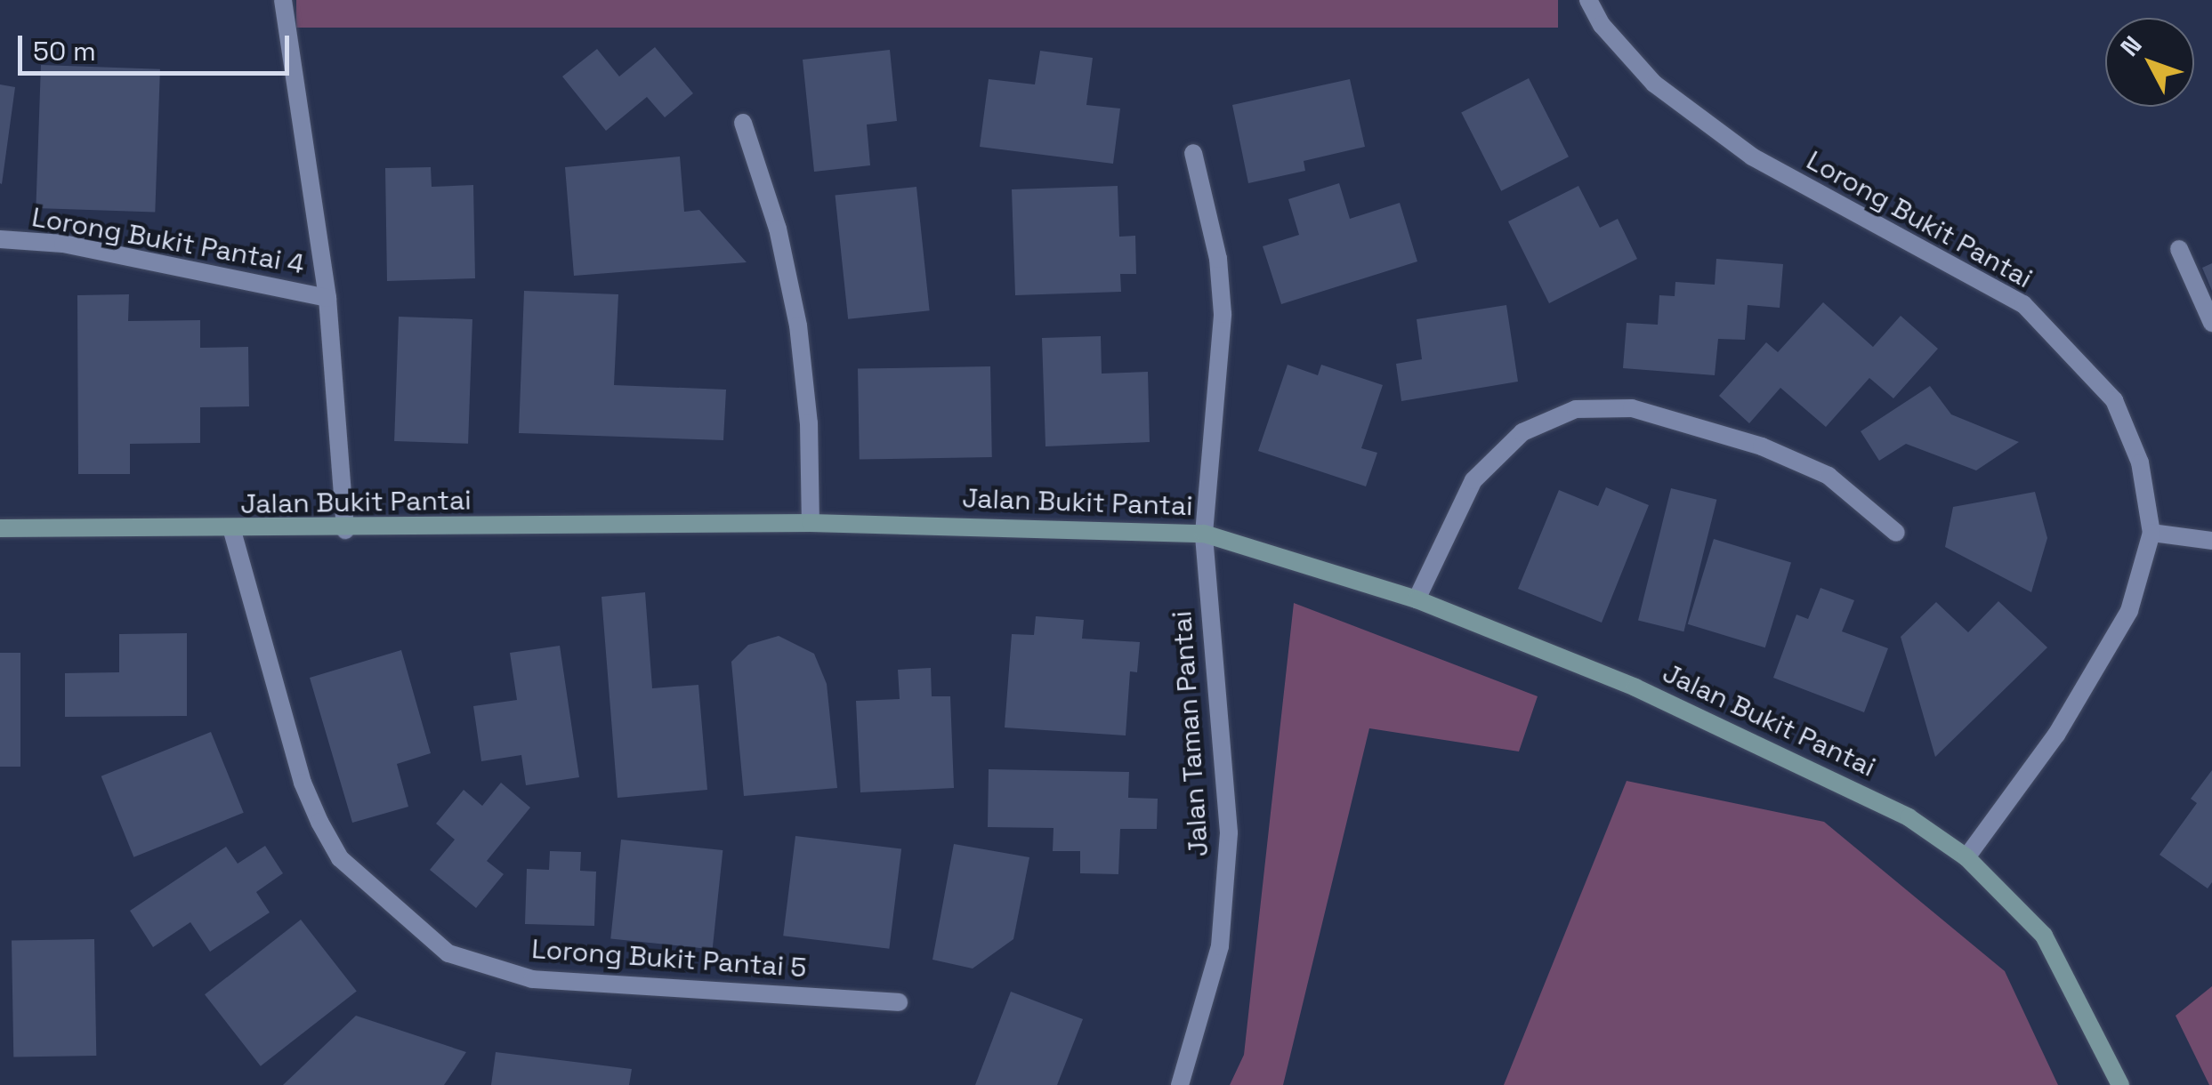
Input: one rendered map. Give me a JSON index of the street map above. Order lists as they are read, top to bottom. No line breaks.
{"streets":{"street":["Lorong Bukit Pantai","Lorong Bukit Pantai 4","Jalan Bukit Pantai","Jalan Taman Pantai","Lorong Bukit Pantai 5"]},"crossings":[["Lorong Bukit Pantai","Jalan Bukit Pantai"],["Lorong Bukit Pantai 4","Jalan Bukit Pantai"],["Jalan Bukit Pantai","Jalan Taman Pantai"],["Jalan Bukit Pantai","Lorong Bukit Pantai 5"]],"scale_bar":"50 m","north":"top left"}
